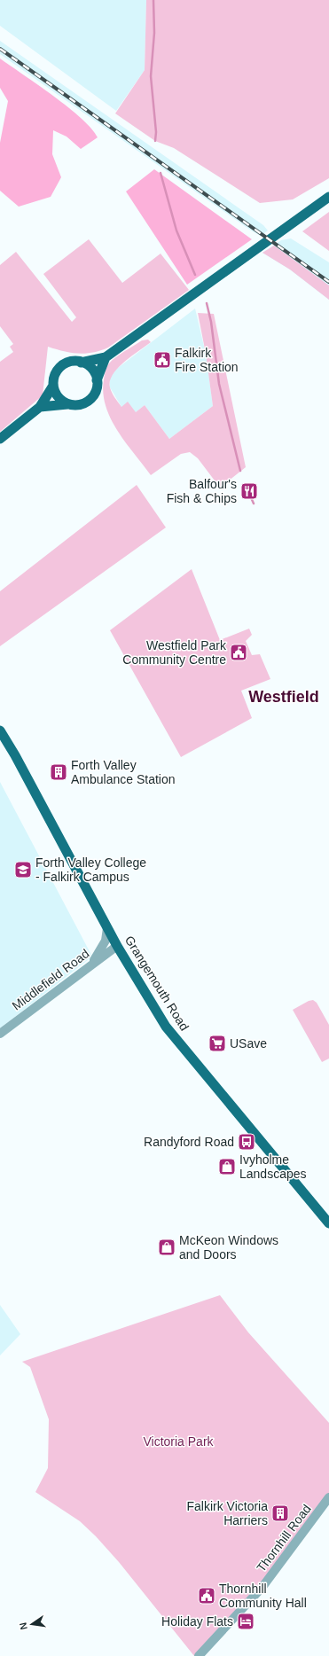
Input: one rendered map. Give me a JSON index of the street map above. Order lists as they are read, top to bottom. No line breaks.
{"streets":{"main road":["Grangemouth Road"],"street":["Middlefield Road","Thornhill Road"]},"crossings":[["Middlefield Road","Grangemouth Road"]],"districts":["Westfield"],"parks":["Victoria Park"],"places":{"public building":["Falkirk Fire Station","Westfield Park Community Centre","Thornhill Community Hall"],"restaurant":["Balfour's Fish & Chips"],"building":["Forth Valley Ambulance Station","Falkirk Victoria Harriers"],"school or university":["Forth Valley College - Falkirk Campus"],"supermarket":["USave"],"bus stop":["Randyford Road"],"shop":["Ivyholme Landscapes","McKeon Windows and Doors"],"hotel":["Holiday Flats"]},"north":"left"}
